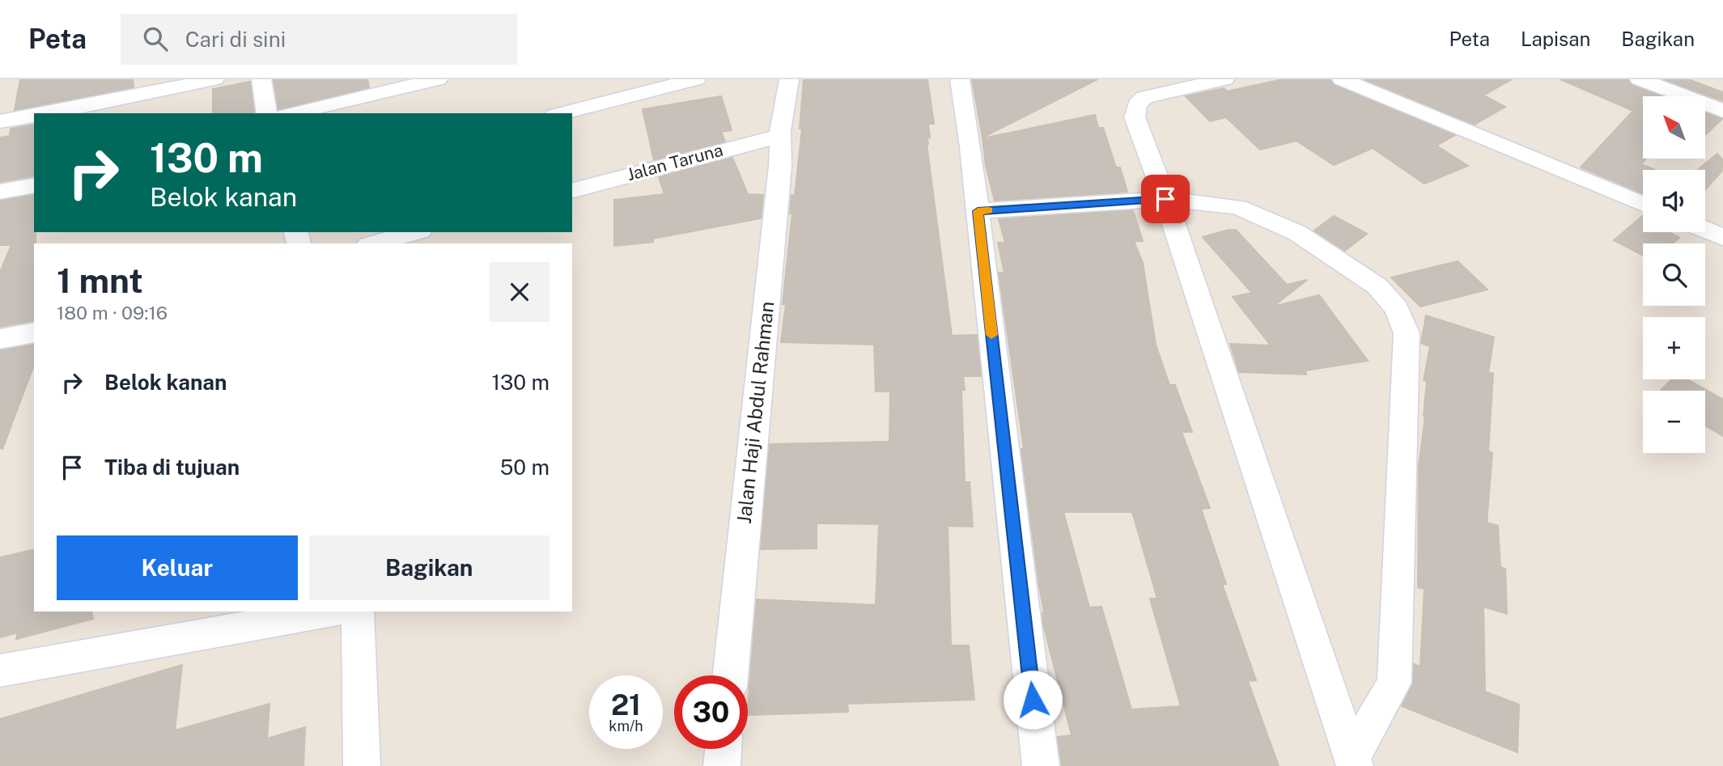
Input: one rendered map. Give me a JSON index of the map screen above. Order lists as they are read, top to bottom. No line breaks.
{"streets":{"street":["Jalan Taruna","Jalan Haji Abdul Rahman"]},"crossings":[["Jalan Taruna","Jalan Haji Abdul Rahman"]],"north":"top left","page":{"header":"Peta","search":"Cari di sini","nav":["Peta","Lapisan","Bagikan"],"map_buttons":["+","−"],"turn":["130 m","Belok kanan"],"heading":["1 mnt","180 m · 09:16"],"list":[{"name":"Belok kanan","value":"130 m"},{"name":"Tiba di tujuan","value":"50 m"}],"buttons":["Keluar","Bagikan"],"speed":"21 km/h","limit":"30"}}
